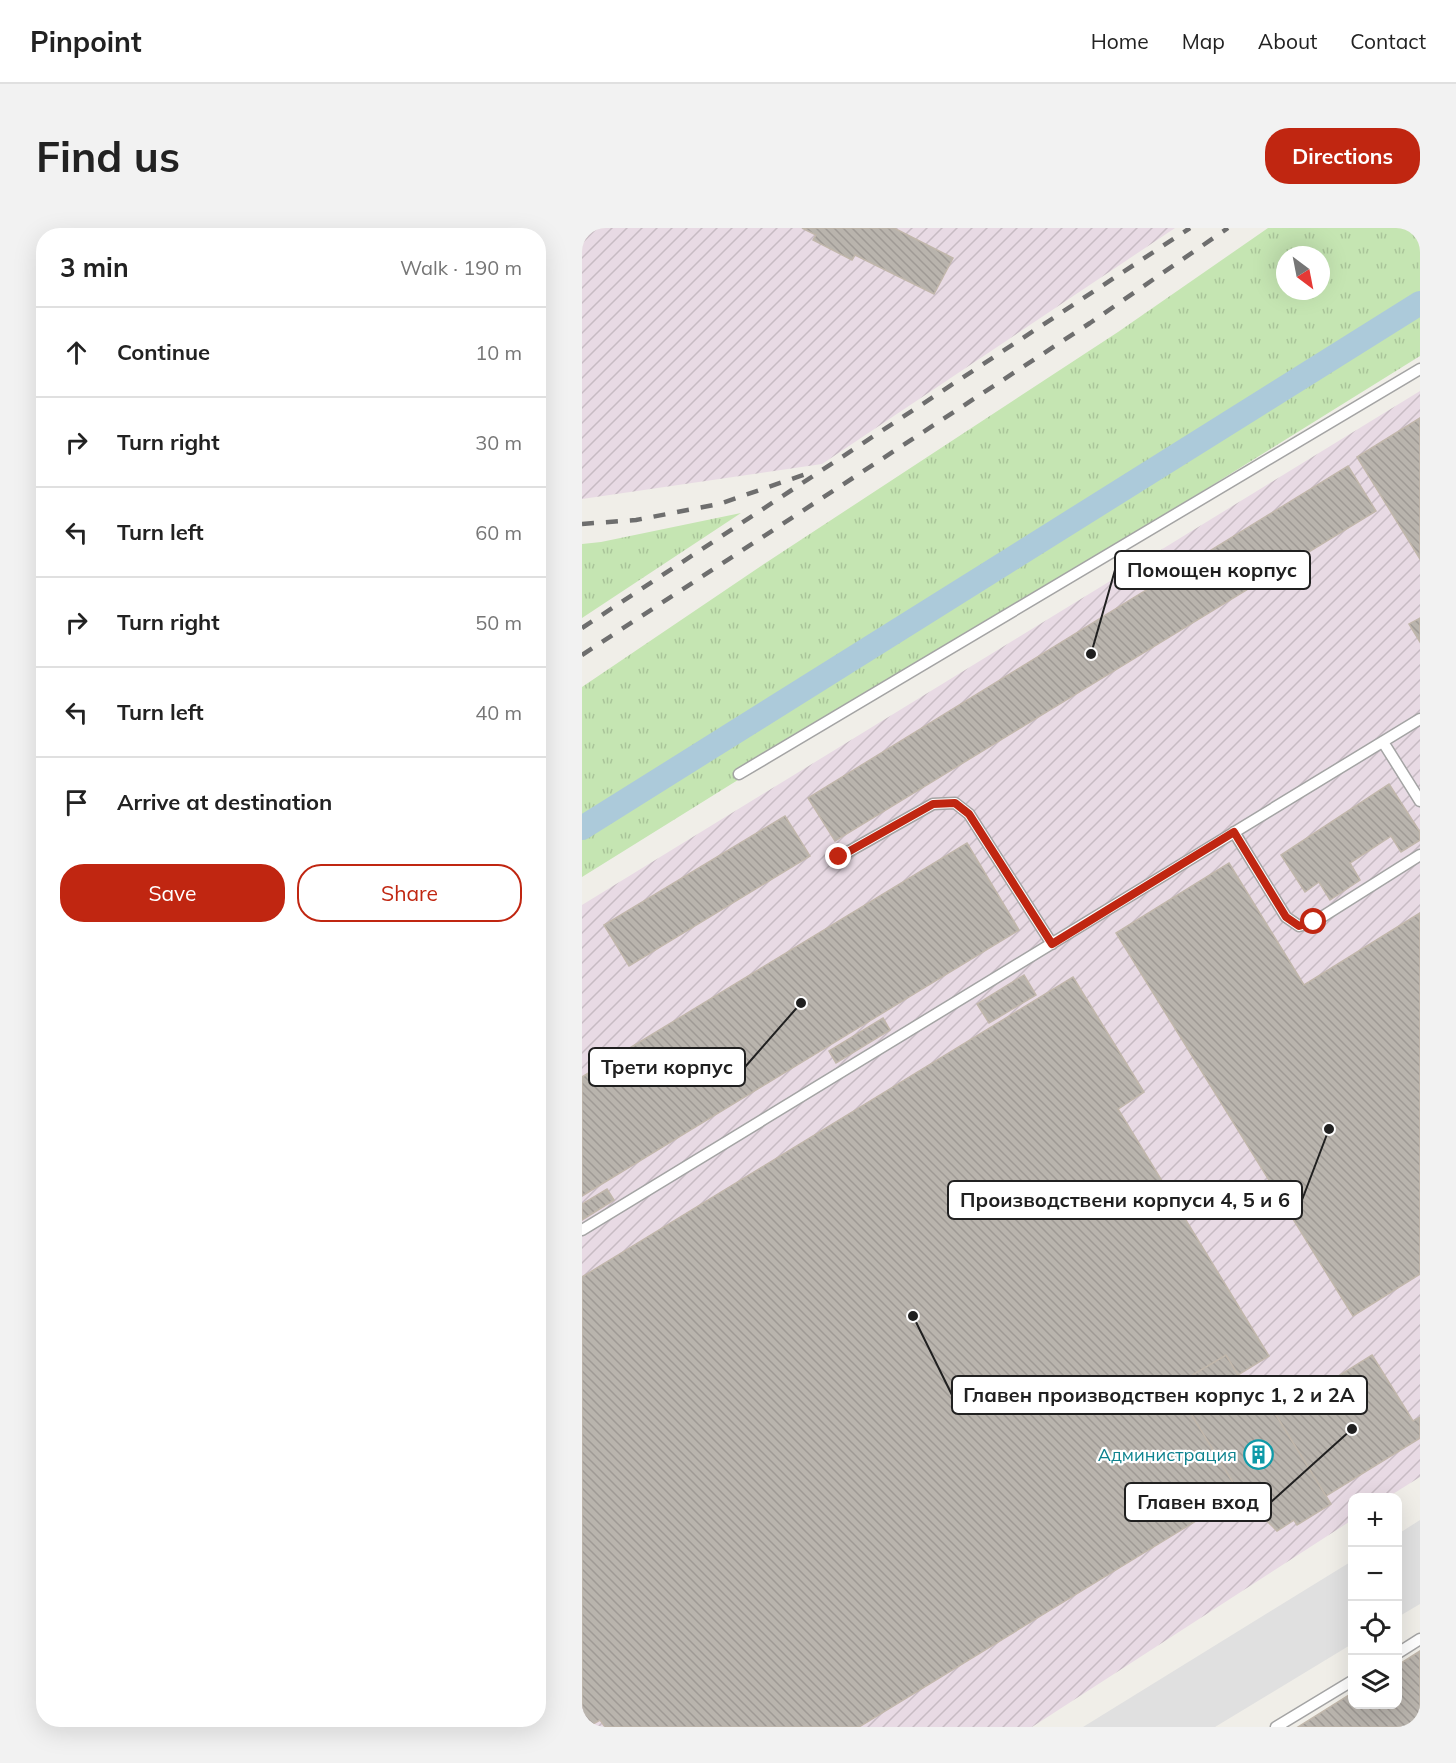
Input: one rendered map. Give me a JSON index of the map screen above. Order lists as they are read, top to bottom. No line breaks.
{"places":{"other":["Помощен корпус","Трети корпус","Производствени корпуси 4, 5 и 6","Главен производствен корпус 1, 2 и 2А","Главен вход"],"building":["Администрация"]},"north":"bottom right","page":{"header":"Pinpoint","nav":["Home","Map","About","Contact"],"buttons":["Directions",["Save","Share"]],"title":"Find us","heading":["3 min","Walk · 190 m"],"list":[["Continue","10 m"],["Turn right","30 m"],["Turn left","60 m"],["Turn right","50 m"],["Turn left","40 m"],"Arrive at destination"],"map_buttons":["+","−"]}}
